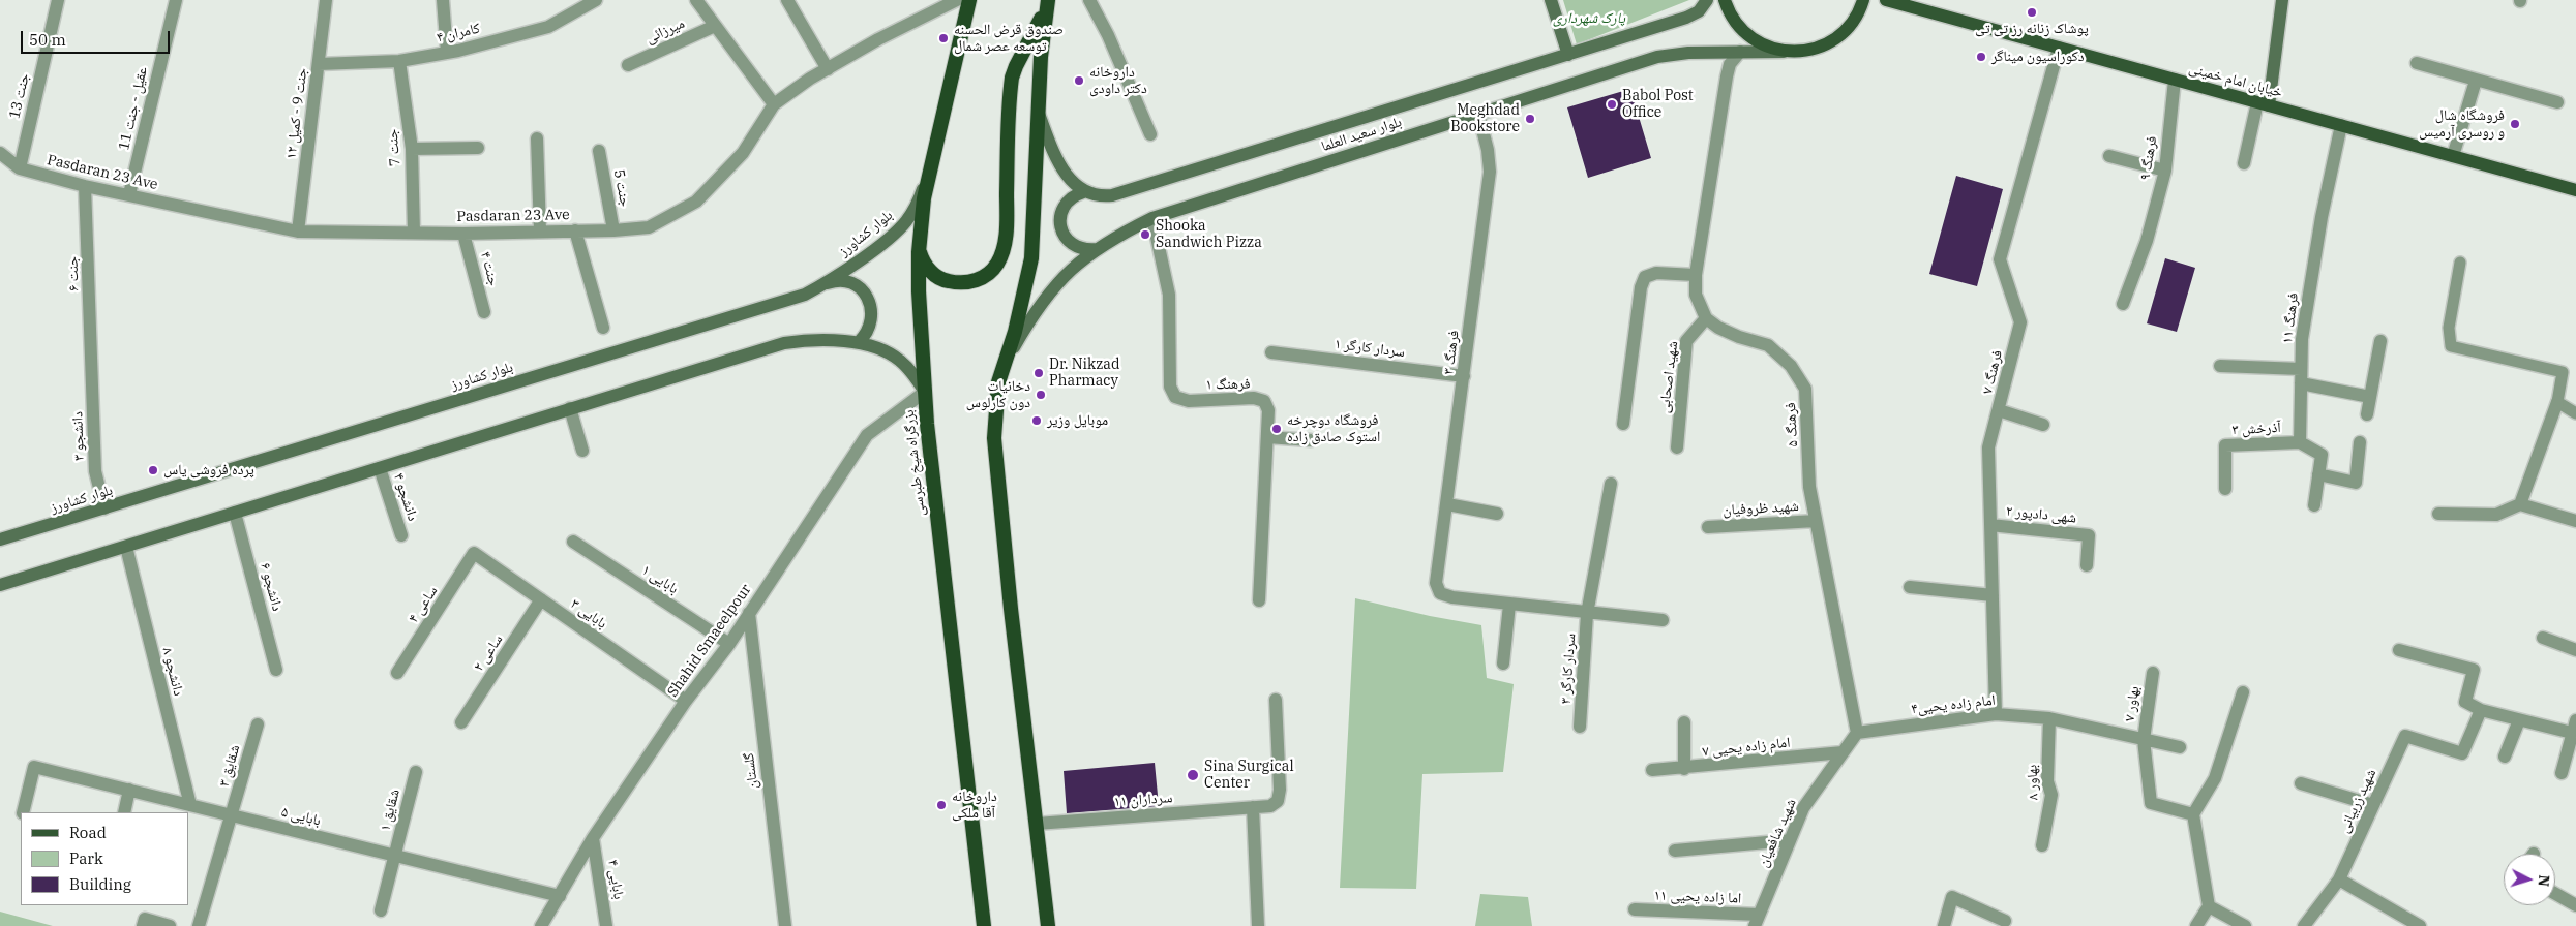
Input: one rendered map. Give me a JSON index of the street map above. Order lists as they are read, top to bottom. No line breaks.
{"streets":{"highway":["بزرگراه شیخ طبرسی"],"main road":["خیابان امام خمینی","بلوار سعید العلما","بلوار کشاورز"],"street":["میرزائی","کامران ۴","جنت 13","عقیل - جنت 11","جنت 9 - کمیل ۱۲","جنت 7","فرهنگ ۹","Pasdaran 23 Ave","جنت 5","جنت ۴","جنت ۶","فرهنگ ۱۱","سردار کارگر ۱","فرهنگ ۳","فرهنگ ۷","شهید اصحابی","فرهنگ ۱","فرهنگ ۵","آذرخش ۳","دانشجو ۳","دانشجو ۴","شهید ظروفیان","شهی دادپور ۲","بابایی ۱","دانشجو ۶","ساعی ۴","بابایی ۳","Shahid Smaeelpour","ساعی ۲","سردار کارگر ۳","دانشجو ۸","بهاور ۷","امام زاده یحیی۴","امام زاده یحیی ۷","شقایق ۳","گلستان","بهاور ۸","سرداران ۱۱","شهید زربیانی","شقایق ۱","بابایی ۵","شهید شافعیان","بابایی ۴","اما زاده یحیی ۱۱"]},"crossings":[["کامران ۴","جنت 9 - کمیل ۱۲"],["کامران ۴","جنت 7"],["خیابان امام خمینی","فرهنگ ۹"],["خیابان امام خمینی","فرهنگ ۱۱"],["خیابان امام خمینی","فرهنگ ۷"],["جنت 13","Pasdaran 23 Ave"],["عقیل - جنت 11","Pasdaran 23 Ave"],["جنت 9 - کمیل ۱۲","Pasdaran 23 Ave"],["بلوار سعید العلما","فرهنگ ۳"],["بلوار سعید العلما","فرهنگ ۱"],["جنت 7","Pasdaran 23 Ave"],["Pasdaran 23 Ave","جنت 5"],["Pasdaran 23 Ave","جنت ۴"],["Pasdaran 23 Ave","جنت ۶"],["بلوار کشاورز","دانشجو ۳"],["بلوار کشاورز","بزرگراه شیخ طبرسی"],["جنت ۶","دانشجو ۳"],["فرهنگ ۱۱","آذرخش ۳"],["سردار کارگر ۱","فرهنگ ۳"],["فرهنگ ۷","شهی دادپور ۲"],["فرهنگ ۷","امام زاده یحیی۴"],["شهید اصحابی","فرهنگ ۵"],["فرهنگ ۵","شهید ظروفیان"],["فرهنگ ۵","امام زاده یحیی۴"],["فرهنگ ۵","شهید شافعیان"],["بزرگراه شیخ طبرسی","Shahid Smaeelpour"],["بابایی ۱","Shahid Smaeelpour"],["ساعی ۴","بابایی ۳"],["بابایی ۳","Shahid Smaeelpour"],["بابایی ۳","ساعی ۲"],["Shahid Smaeelpour","گلستان"],["Shahid Smaeelpour","بابایی ۵"],["Shahid Smaeelpour","بابایی ۴"],["دانشجو ۸","بابایی ۵"],["بهاور ۷","امام زاده یحیی۴"],["امام زاده یحیی۴","بهاور ۸"],["امام زاده یحیی۴","شهید شافعیان"],["امام زاده یحیی ۷","شهید شافعیان"],["شقایق ۳","بابایی ۵"],["شقایق ۱","بابایی ۵"],["شهید شافعیان","اما زاده یحیی ۱۱"]],"parks":["پارک شهرداری"],"places":["پوشاک زنانه رز تی تی","صندوق قرض الحسنه توسعه عصر شمال","دکوراسیون میناگر","داروخانه دکتر داودی","Babol Post Office","Meghdad Bookstore","فروشگاه شال و روسری آرمیس","Shooka Sandwich Pizza","Dr. Nikzad Pharmacy","دخانیات دون کارلوس","موبایل وزیر","فروشگاه دوچرخه استوک صادق زاده","پرده فروشی یاس","Sina Surgical Center","داروخانه آقا ملکی"],"legend":["Road","Park","Building"],"scale_bar":"50 m","north":"right"}
